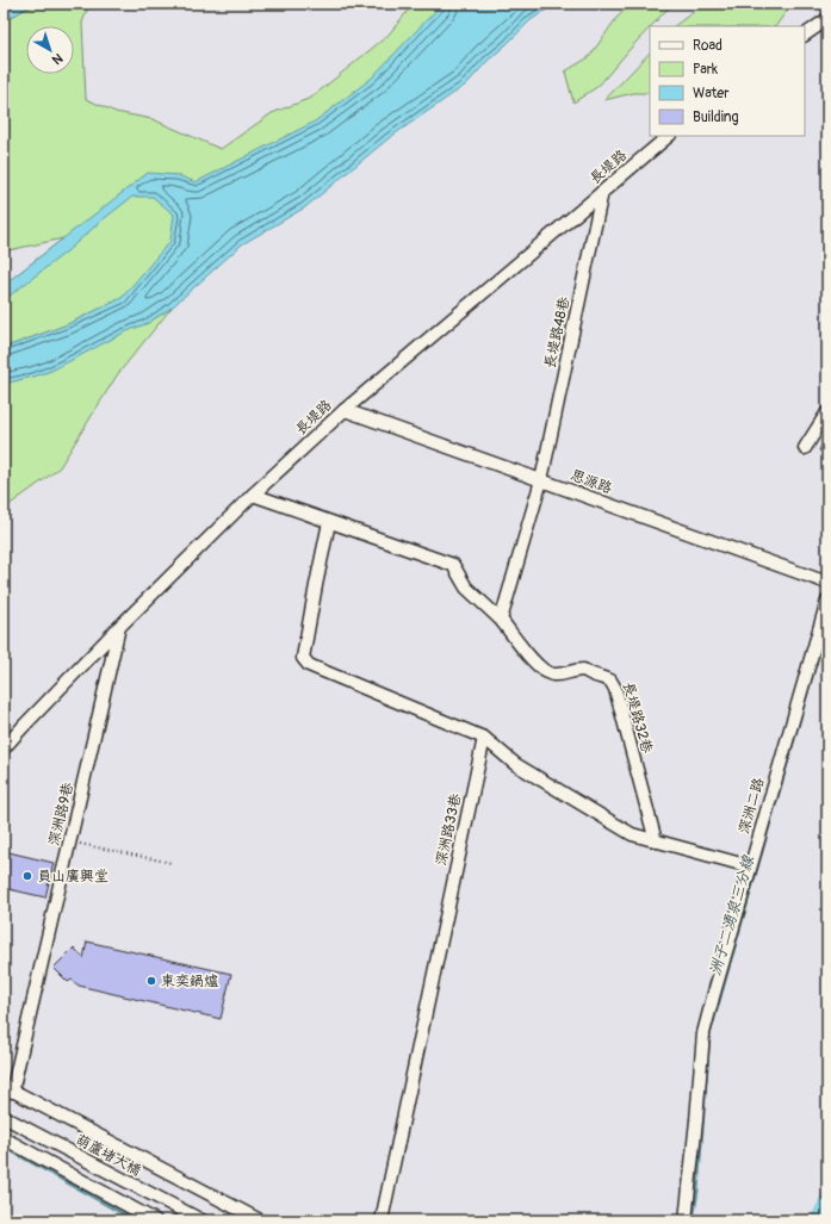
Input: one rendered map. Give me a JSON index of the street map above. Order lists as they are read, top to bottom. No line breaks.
{"streets":{"street":["長堤路","長堤路48巷","思源路","長堤路32巷","深洲二路","深洲路9巷","深洲路33巷","葫蘆堵大橋"]},"crossings":[["長堤路","長堤路48巷"],["長堤路","思源路"],["長堤路","長堤路32巷"],["長堤路","深洲路9巷"],["長堤路48巷","思源路"]],"water":["洲子二湧泉三分線"],"places":["員山廣興堂","東奕鍋爐"],"legend":["Road","Park","Water","Building"],"north":"bottom right"}
